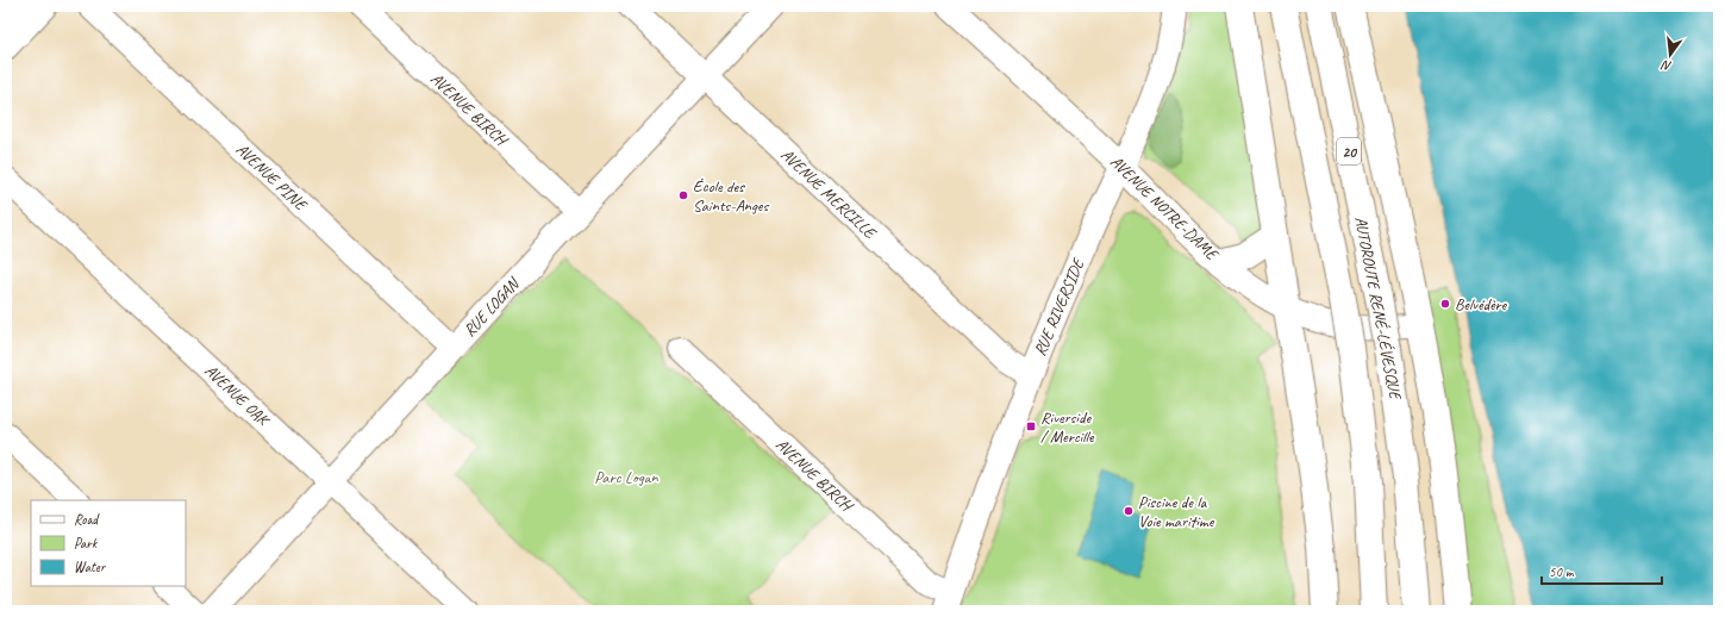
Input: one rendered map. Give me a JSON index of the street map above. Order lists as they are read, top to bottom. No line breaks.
{"streets":{"highway":["20","AUTOROUTE RENÉ-LÉVESQUE"],"street":["AVENUE BIRCH","AVENUE PINE","AVENUE MERCILLE","AVENUE NOTRE-DAME","RUE LOGAN","RUE RIVERSIDE","AVENUE OAK"]},"crossings":[["AVENUE BIRCH","RUE LOGAN"],["AVENUE BIRCH","RUE RIVERSIDE"],["AVENUE PINE","RUE LOGAN"],["AVENUE MERCILLE","RUE LOGAN"],["AVENUE MERCILLE","RUE RIVERSIDE"],["AVENUE NOTRE-DAME","RUE RIVERSIDE"],["RUE LOGAN","AVENUE OAK"]],"parks":["Parc Logan"],"places":{"other":["École des Saints-Anges","Belvédère","Piscine de la Voie maritime"],"transit":["Riverside / Mercille"]},"legend":["Road","Park","Water"],"scale_bar":"50 m","north":"bottom"}
